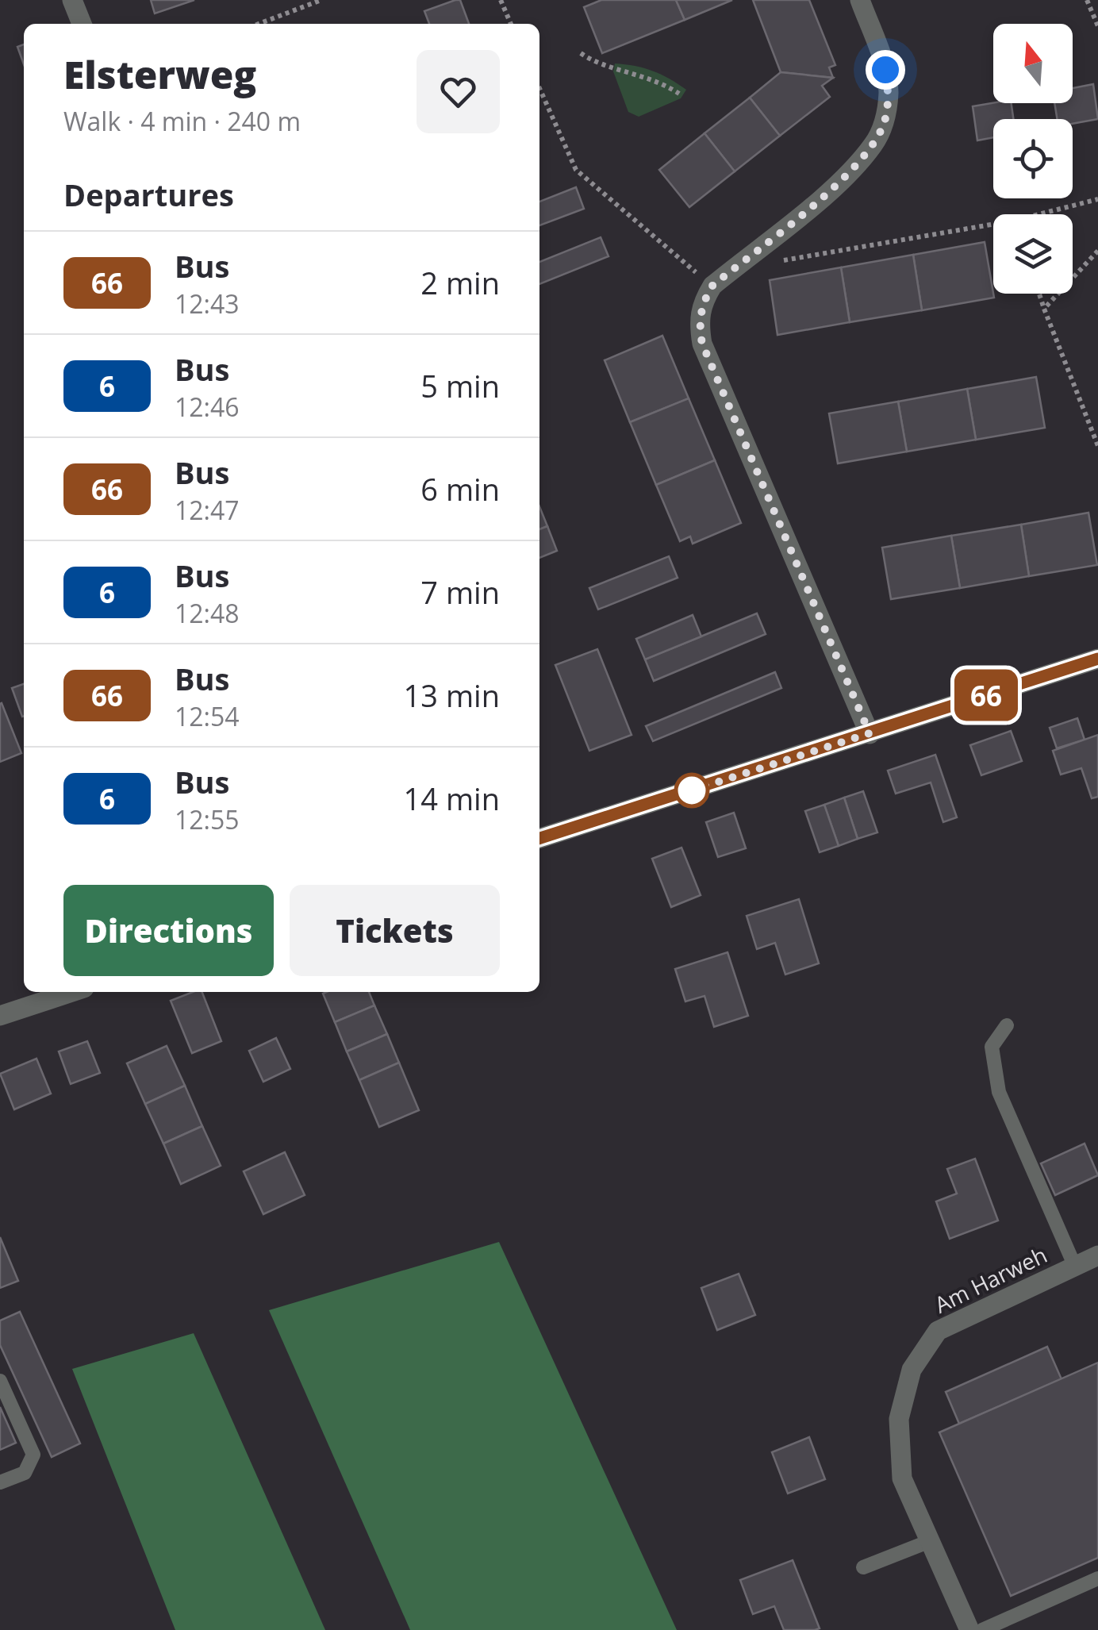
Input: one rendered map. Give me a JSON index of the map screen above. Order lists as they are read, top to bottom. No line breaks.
{"streets":{"street":["Am Harweh"]},"lines":["bus line 66"],"north":"top","page":{"on_map":"66","heading":[["Elsterweg","Walk · 4 min · 240 m"],"Departures"],"list":[{"mark":"66","name":"Bus","note":"12:43","value":"2 min"},{"mark":"6","name":"Bus","note":"12:46","value":"5 min"},{"mark":"66","name":"Bus","note":"12:47","value":"6 min"},{"mark":"6","name":"Bus","note":"12:48","value":"7 min"},{"mark":"66","name":"Bus","note":"12:54","value":"13 min"},{"mark":"6","name":"Bus","note":"12:55","value":"14 min"}],"buttons":["Directions","Tickets"]}}
